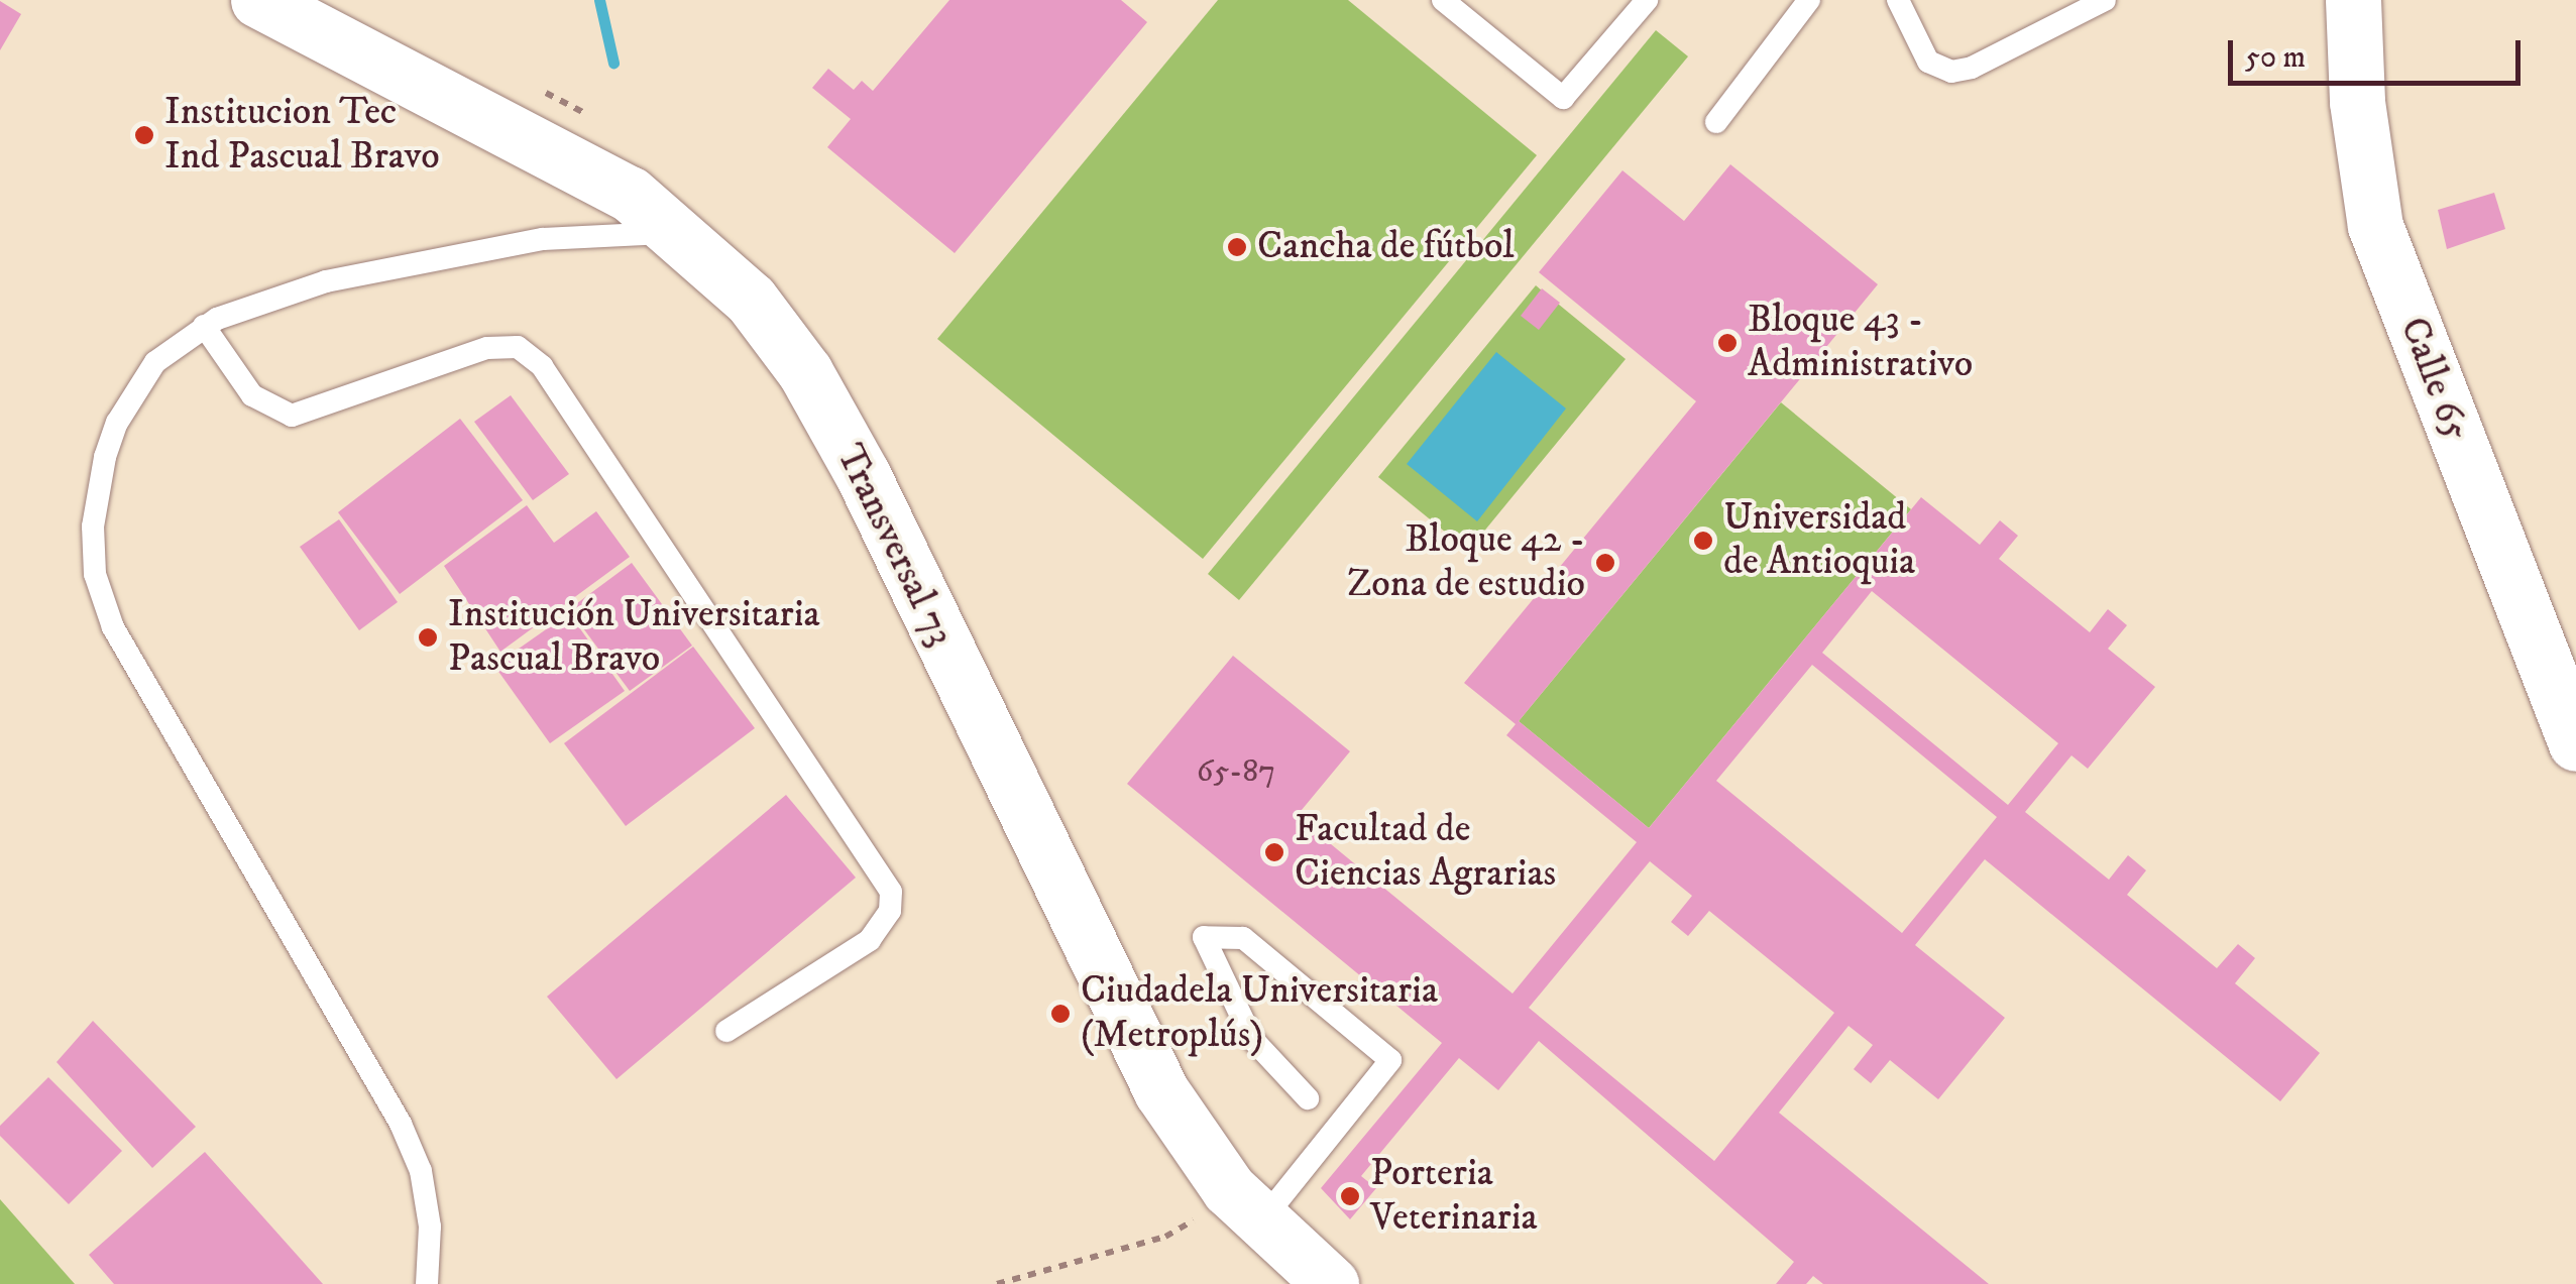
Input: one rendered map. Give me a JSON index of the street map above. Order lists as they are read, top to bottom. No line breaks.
{"streets":{"main road":["Calle 65","Transversal 73"]},"places":["Institucion Tec Ind Pascual Bravo","Cancha de fútbol","Bloque 43 - Administrativo","Universidad de Antioquia","Bloque 42 - Zona de estudio","Institución Universitaria Pascual Bravo","Facultad de Ciencias Agrarias","Ciudadela Universitaria (Metroplús)","Porteria Veterinaria"],"house_numbers":["65-87"],"scale_bar":"50 m"}
